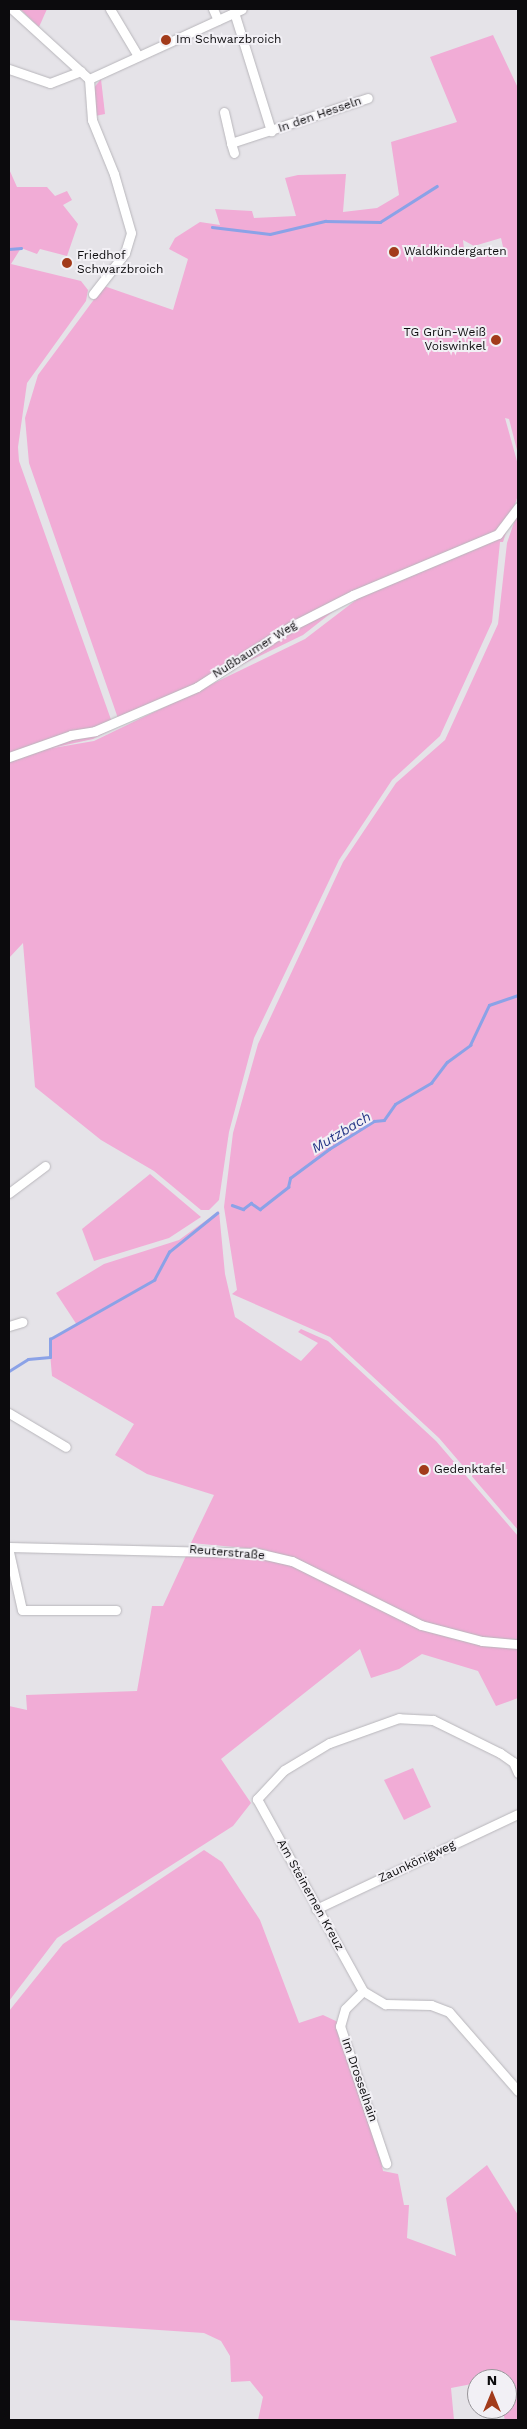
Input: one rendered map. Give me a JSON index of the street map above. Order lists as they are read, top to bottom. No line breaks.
{"streets":{"street":["In den Hesseln","Nußbaumer Weg","Reuterstraße","Zaunkönigweg","Am Steinernen Kreuz","Im Drosselhain"]},"crossings":[["Zaunkönigweg","Am Steinernen Kreuz"],["Am Steinernen Kreuz","Im Drosselhain"]],"water":["Mutzbach"],"places":["Im Schwarzbroich","Waldkindergarten","Friedhof Schwarzbroich","TG Grün-Weiß Voiswinkel","Gedenktafel"],"north":"top"}
